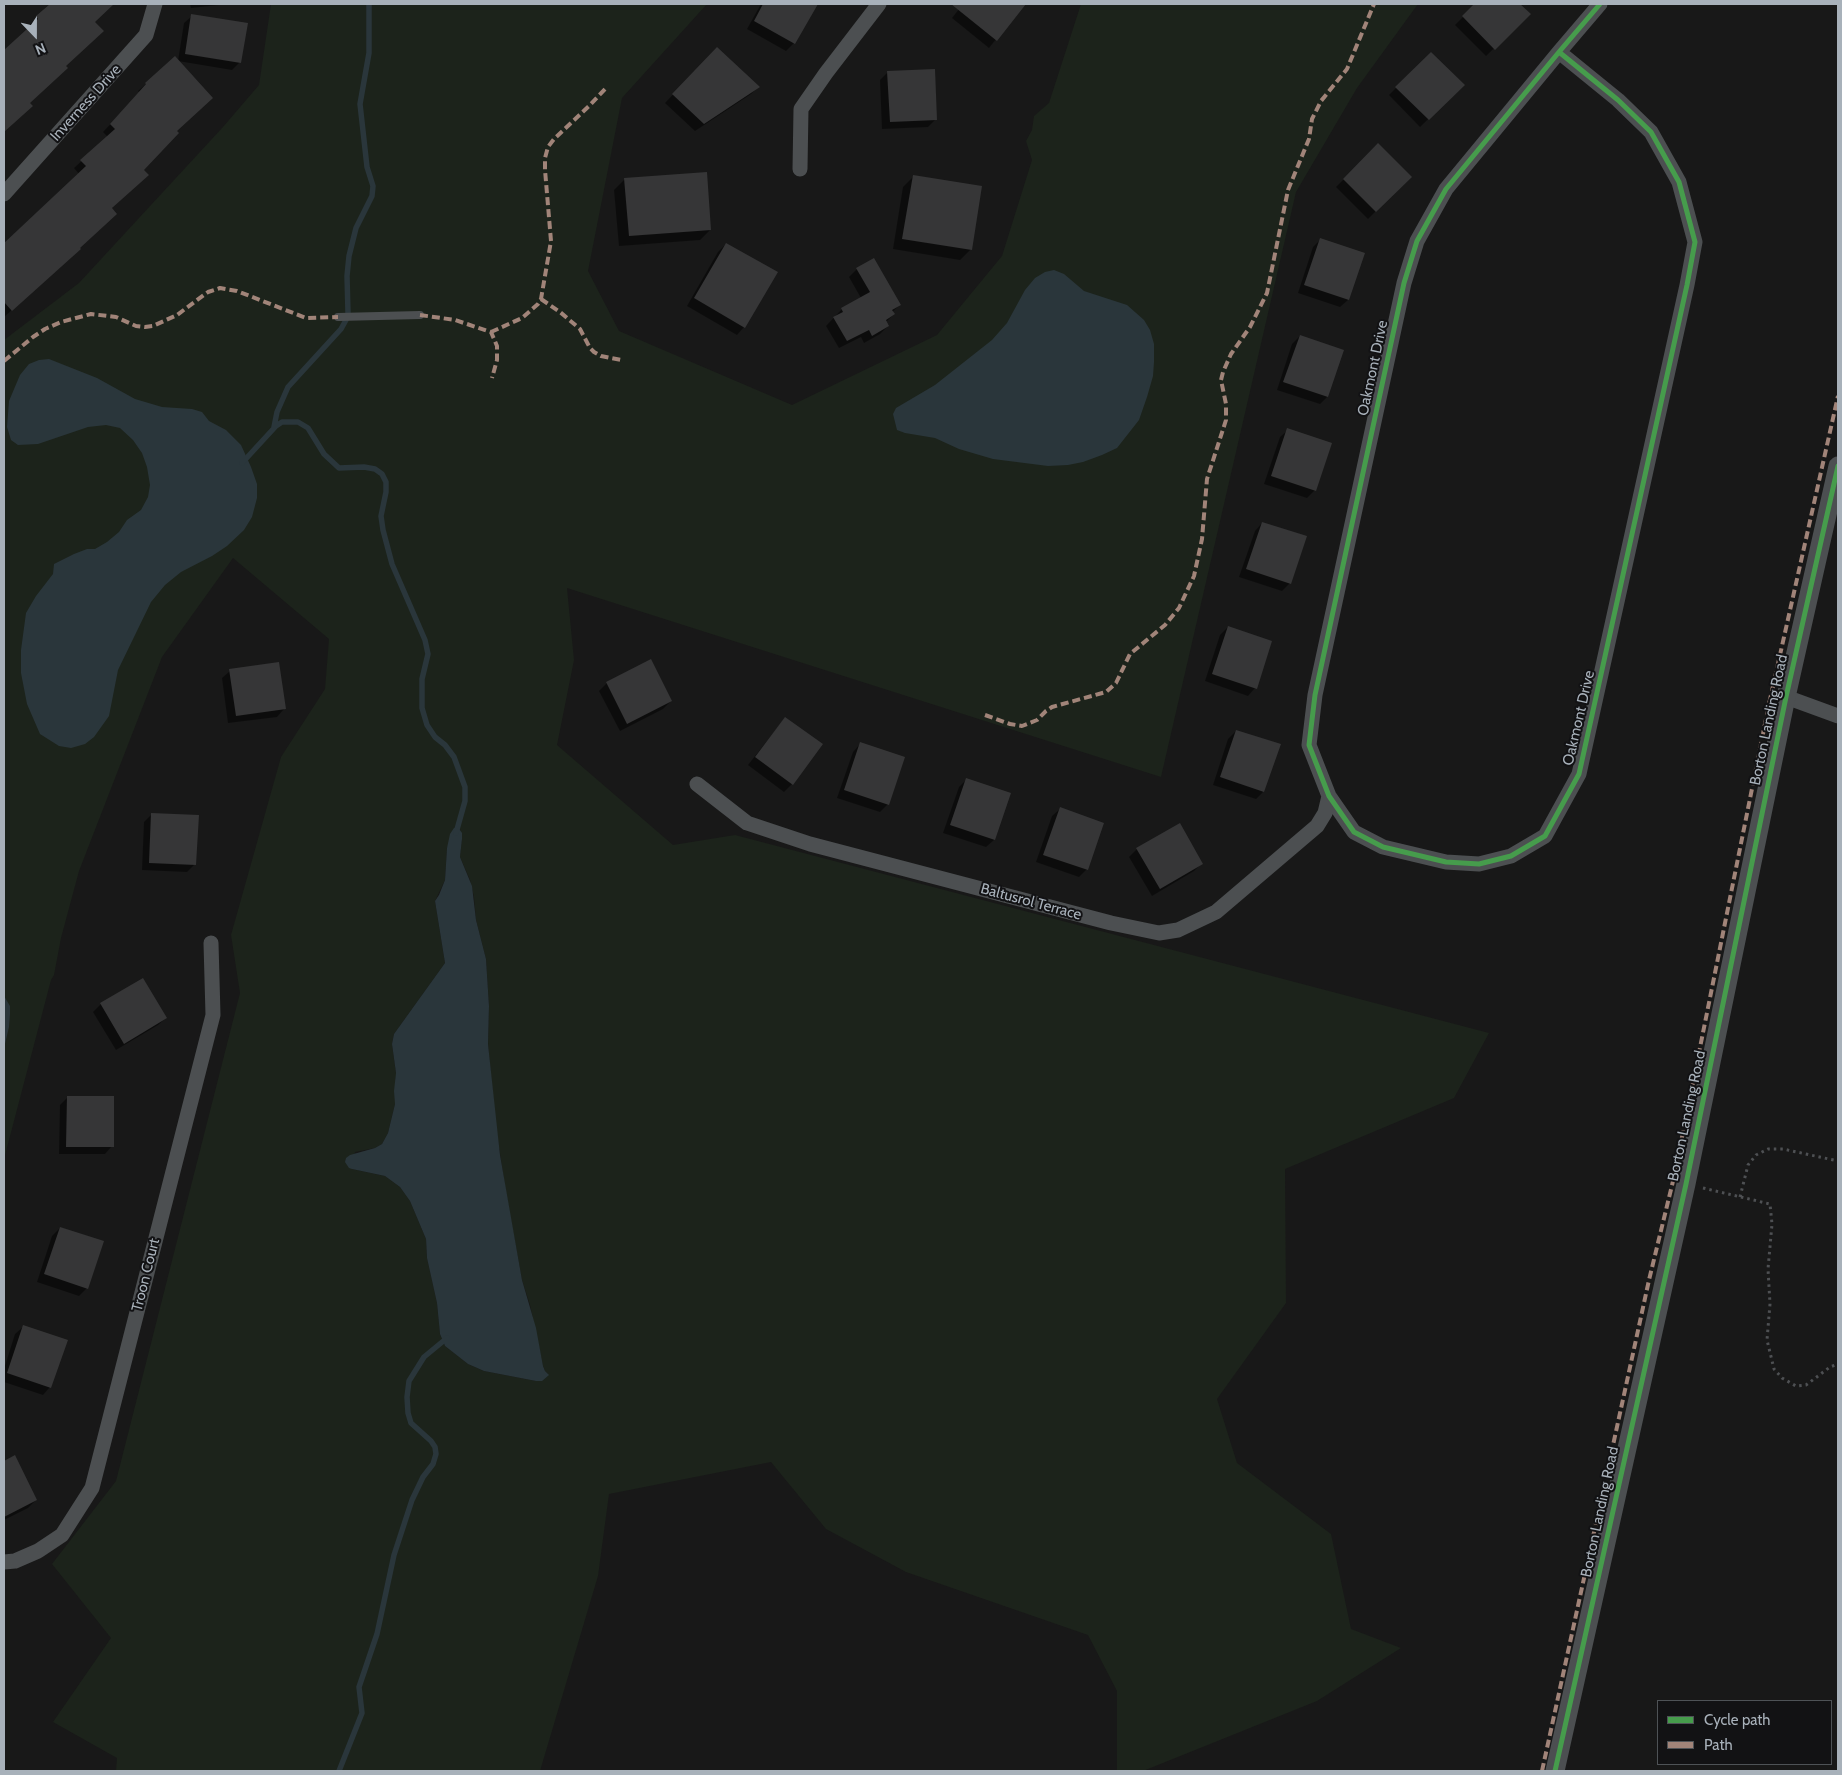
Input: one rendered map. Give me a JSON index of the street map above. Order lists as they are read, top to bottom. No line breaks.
{"streets":{"street":["Inverness Drive","Oakmont Drive","Borton Landing Road","Baltusrol Terrace","Troon Court"]},"crossings":[["Oakmont Drive","Baltusrol Terrace"]],"legend":["Cycle path","Path"],"north":"bottom"}
